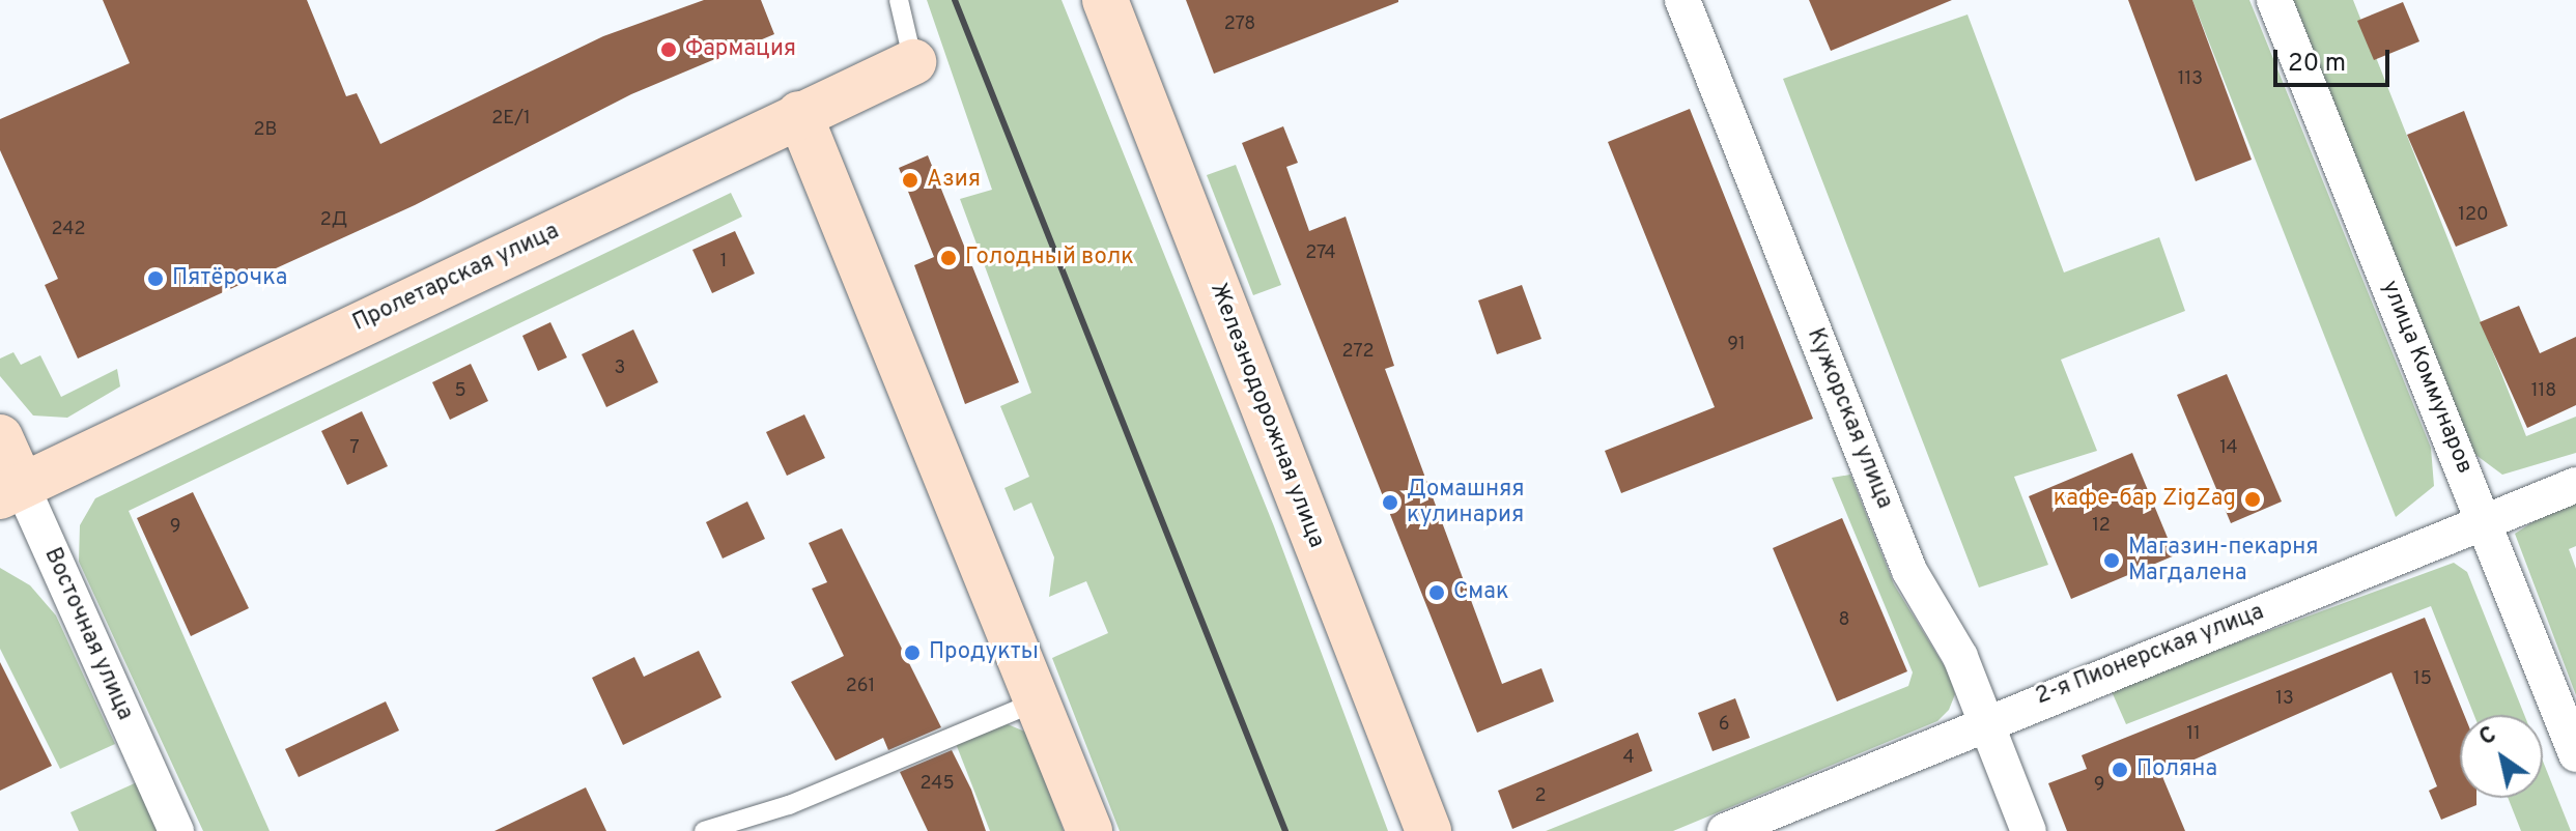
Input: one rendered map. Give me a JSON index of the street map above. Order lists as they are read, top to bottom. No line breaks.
{"streets":{"street":["Пролетарская улица","улица Коммунаров","Железнодорожная улица","Кужорская улица","Восточная улица","2-я Пионерская улица"]},"crossings":[["Пролетарская улица","Восточная улица"],["улица Коммунаров","2-я Пионерская улица"],["Кужорская улица","2-я Пионерская улица"]],"places":["Фармация","Азия","Голодный волк","Пятёрочка","кафе-бар ZigZag","Домашняя кулинария","Магазин-пекарня Магдалена","Смак","Продукты","Поляна"],"house_numbers":["278","113","2Е/1","2В","120","2Д","242","274","1","91","272","3","5","118","7","14","12","9","8","15","261","13","6","11","4","245","9","2"],"scale_bar":"20 m","north":"top left"}
